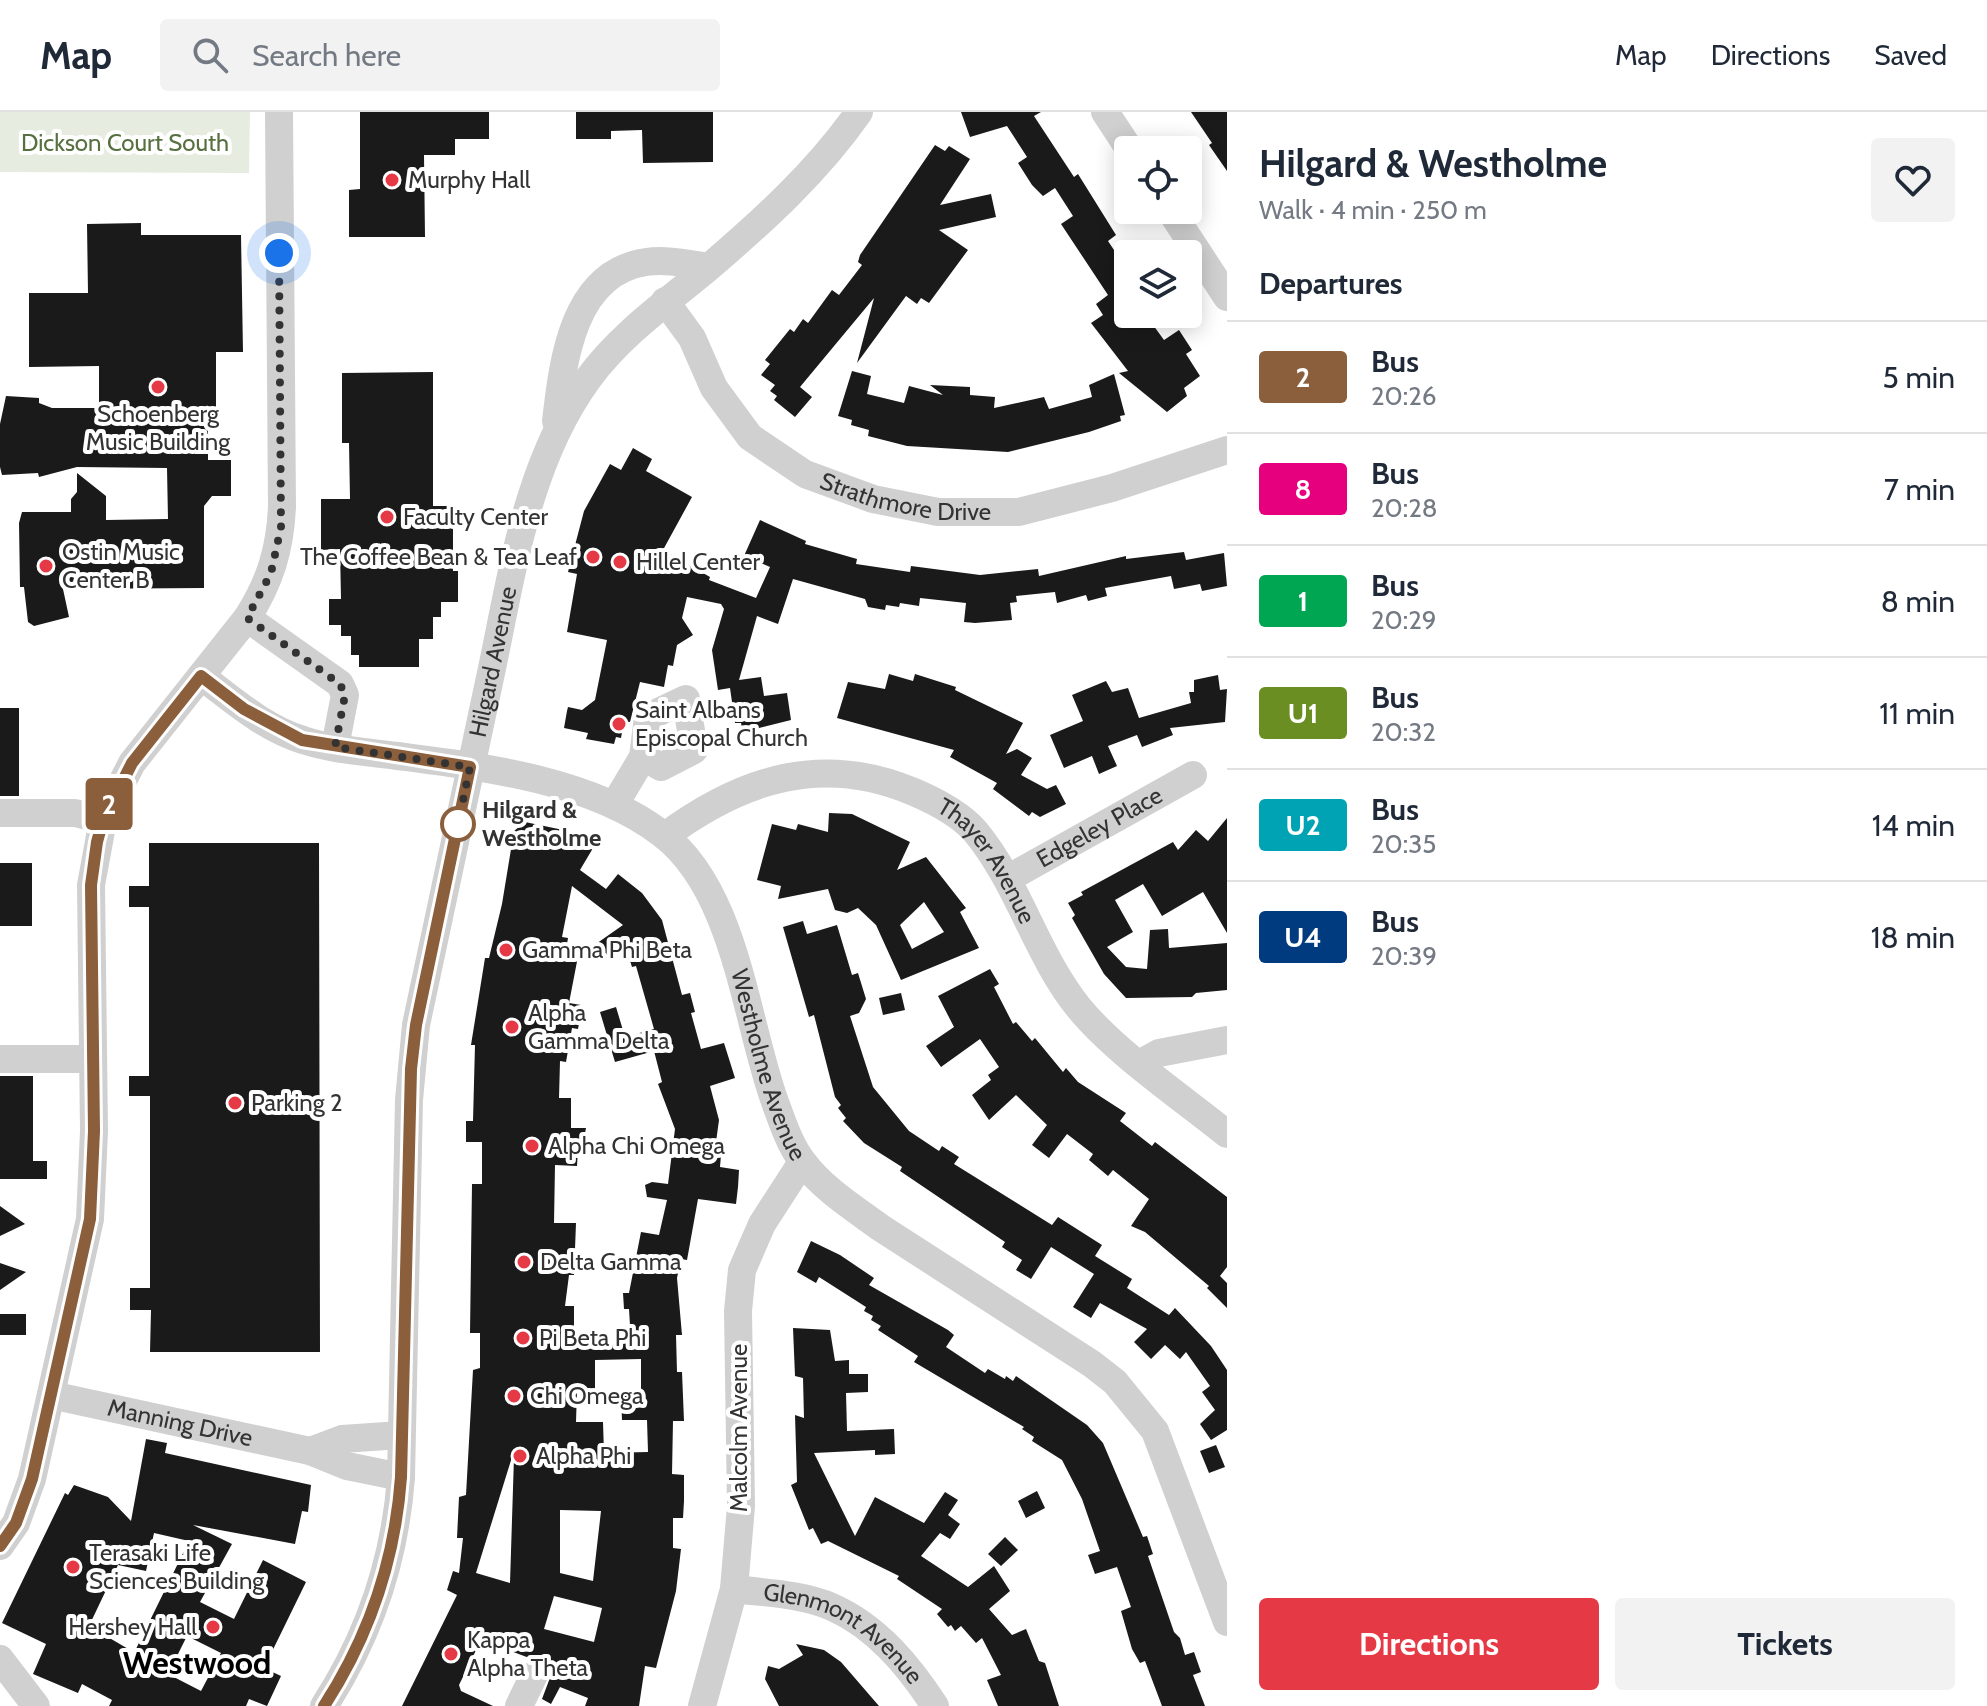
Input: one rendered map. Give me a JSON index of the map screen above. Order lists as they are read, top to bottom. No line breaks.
{"streets":{"street":["Strathmore Drive","Hilgard Avenue","Edgeley Place","Thayer Avenue","Westholme Avenue","Manning Drive","Malcolm Avenue","Glenmont Avenue"]},"crossings":[["Strathmore Drive","Hilgard Avenue"],["Hilgard Avenue","Westholme Avenue"],["Hilgard Avenue","Manning Drive"],["Edgeley Place","Thayer Avenue"],["Thayer Avenue","Westholme Avenue"],["Westholme Avenue","Malcolm Avenue"],["Malcolm Avenue","Glenmont Avenue"]],"districts":["Westwood"],"parks":["Dickson Court South"],"places":["Murphy Hall","Schoenberg Music Building","Faculty Center","The Coffee Bean & Tea Leaf","Hillel Center","Ostin Music Center B","Saint Albans Episcopal Church","Hilgard & Westholme","Gamma Phi Beta","Alpha Gamma Delta","Parking 2","Alpha Chi Omega","Delta Gamma","Pi Beta Phi","Chi Omega","Alpha Phi","Terasaki Life Sciences Building","Hershey Hall","Kappa Alpha Theta"],"lines":["bus line 2"],"page":{"header":"Map","search":"Search here","nav":["Map","Directions","Saved"],"on_map":"2","heading":[["Hilgard & Westholme","Walk · 4 min · 250 m"],"Departures"],"list":[{"mark":"2","name":"Bus","note":"20:26","value":"5 min"},{"mark":"8","name":"Bus","note":"20:28","value":"7 min"},{"mark":"1","name":"Bus","note":"20:29","value":"8 min"},{"mark":"U1","name":"Bus","note":"20:32","value":"11 min"},{"mark":"U2","name":"Bus","note":"20:35","value":"14 min"},{"mark":"U4","name":"Bus","note":"20:39","value":"18 min"}],"buttons":["Directions","Tickets"]}}
